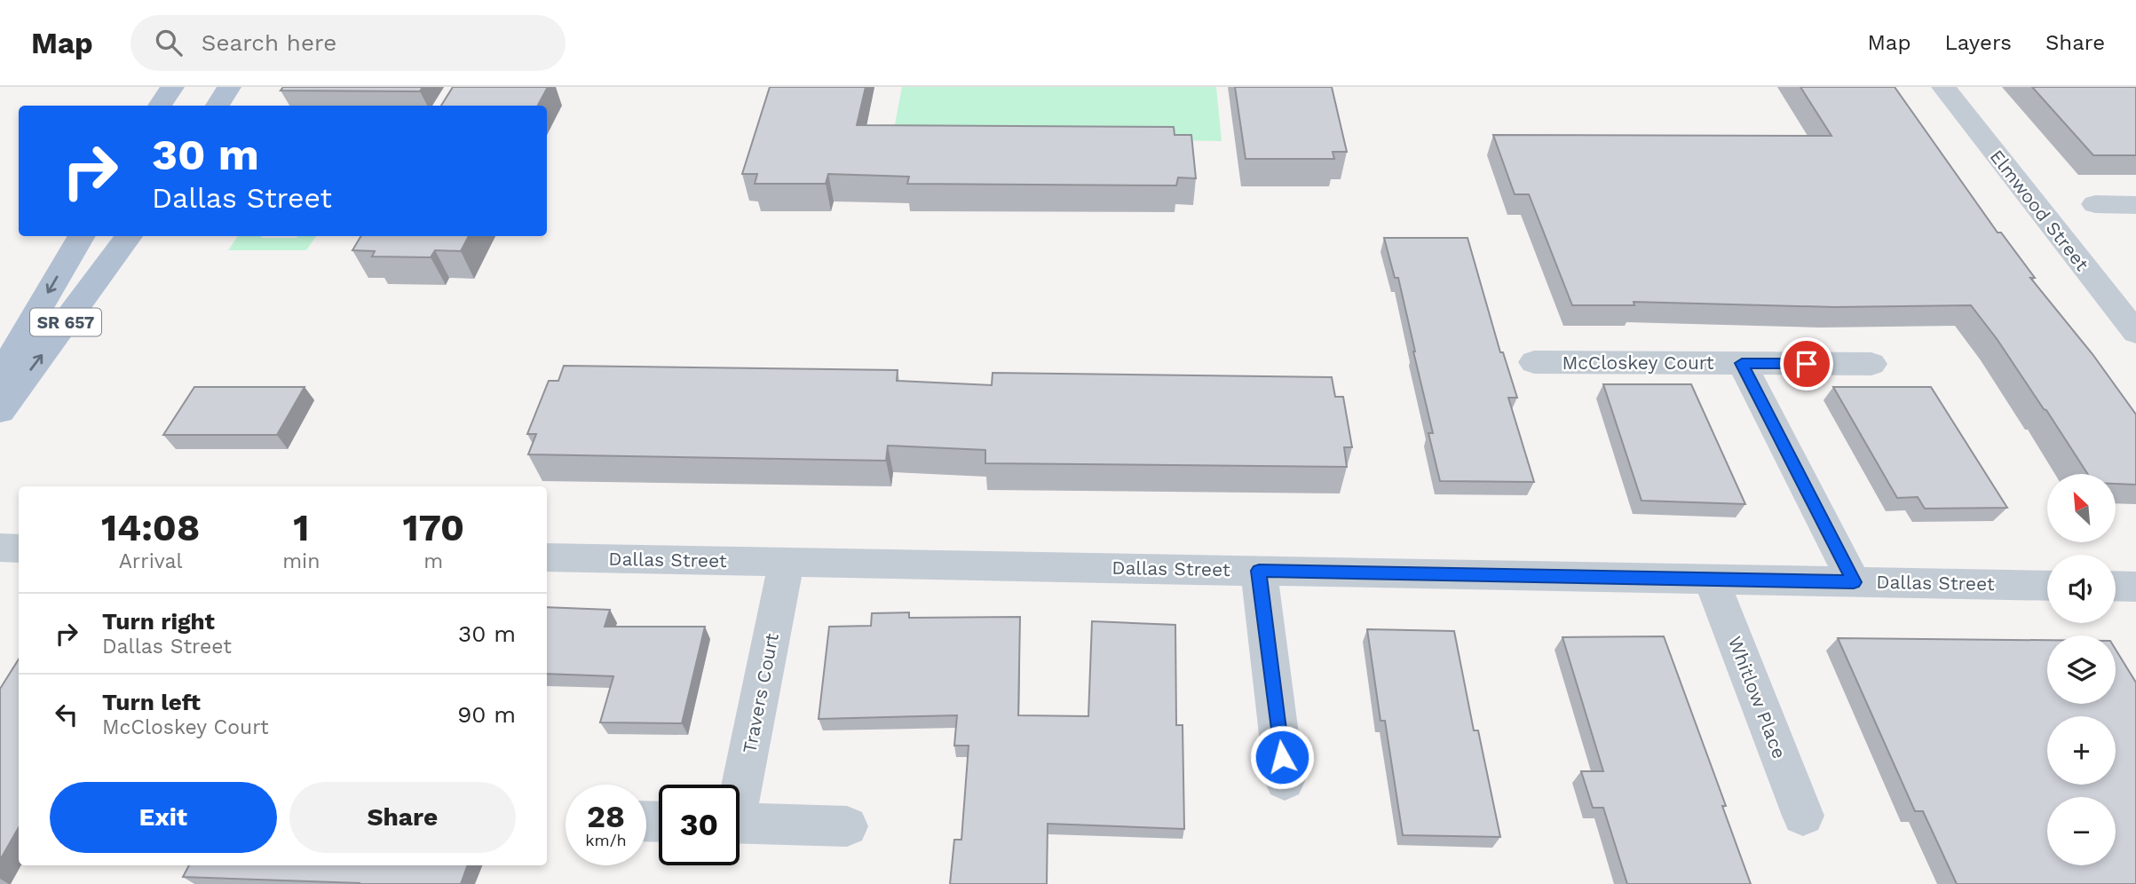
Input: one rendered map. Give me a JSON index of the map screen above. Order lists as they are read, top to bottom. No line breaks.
{"streets":{"main road":["SR 657"],"street":["Elmwood Street","McCloskey Court","Dallas Street","Travers Court","Whitlow Place"]},"crossings":[["McCloskey Court","Dallas Street"],["Dallas Street","Travers Court"],["Dallas Street","Whitlow Place"]],"north":"top left","page":{"header":"Map","search":"Search here","nav":["Map","Layers","Share"],"turn":["30 m","Dallas Street"],"map_buttons":["+","−"],"eta":["14:08","Arrival","1","min","170","m"],"list":[{"name":"Turn right","note":"Dallas Street","value":"30 m"},{"name":"Turn left","note":"McCloskey Court","value":"90 m"}],"buttons":["Exit","Share"],"speed":"28 km/h","limit":"30"}}
